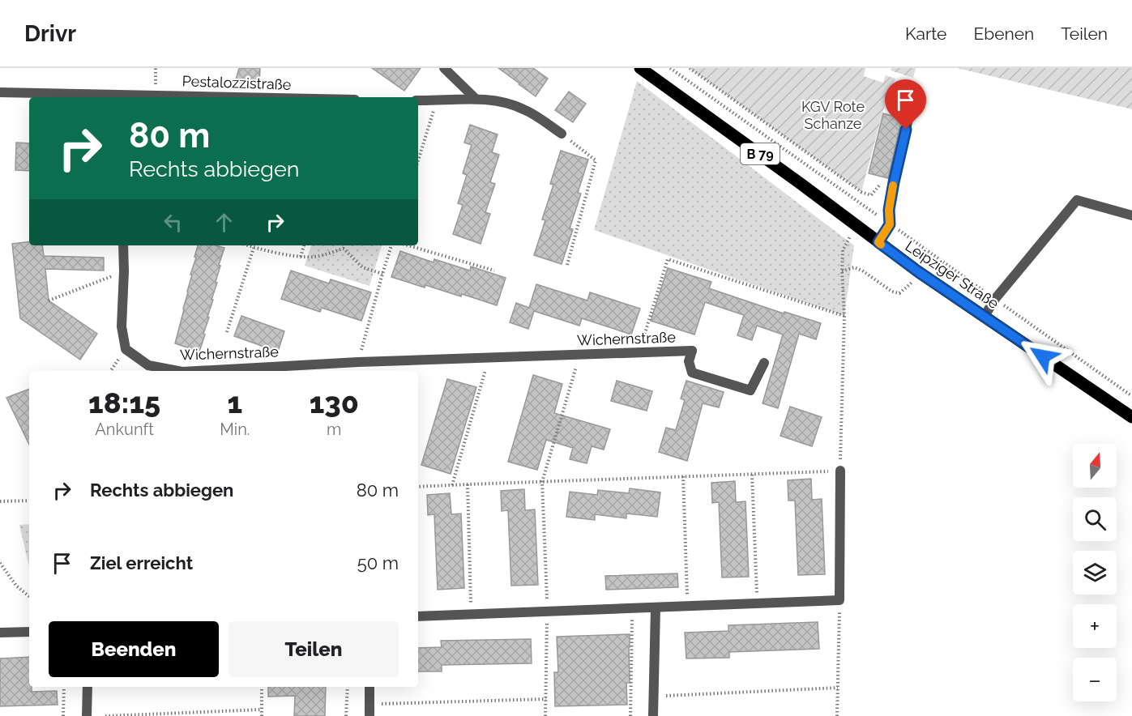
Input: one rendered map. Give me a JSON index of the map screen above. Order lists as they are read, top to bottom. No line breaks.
{"streets":{"main road":["B 79","Leipziger Straße"],"street":["Pestalozzistraße","Wichernstraße"]},"parks":["KGV Rote Schanze"],"north":"top","page":{"header":"Drivr","nav":["Karte","Ebenen","Teilen"],"turn":["80 m","Rechts abbiegen"],"eta":["18:15","Ankunft","1","Min.","130","m"],"map_buttons":["+","−"],"list":[{"name":"Rechts abbiegen","value":"80 m"},{"name":"Ziel erreicht","value":"50 m"}],"buttons":["Beenden","Teilen"]}}
